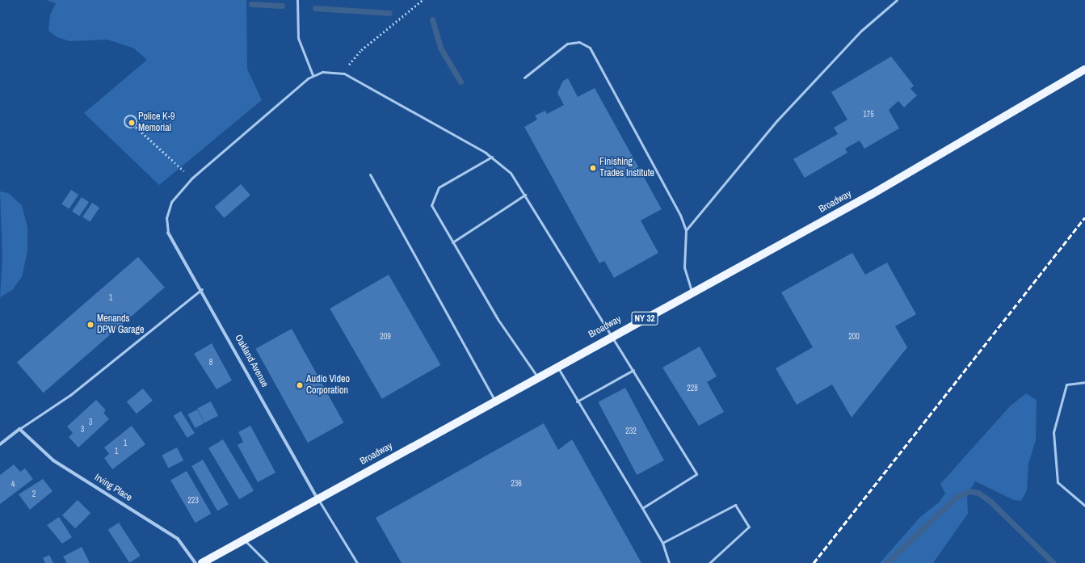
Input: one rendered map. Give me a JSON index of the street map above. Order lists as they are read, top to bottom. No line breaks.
{"streets":{"main road":["Broadway","NY 32"],"street":["Oakland Avenue","Irving Place"]},"crossings":[["Broadway","Oakland Avenue"]],"places":["Police K-9 Memorial","Finishing Trades Institute","Menands DPW Garage","Audio Video Corporation"],"house_numbers":["175","1","209","200","8","228","3","3","232","1","1","236","4","2","223"]}
